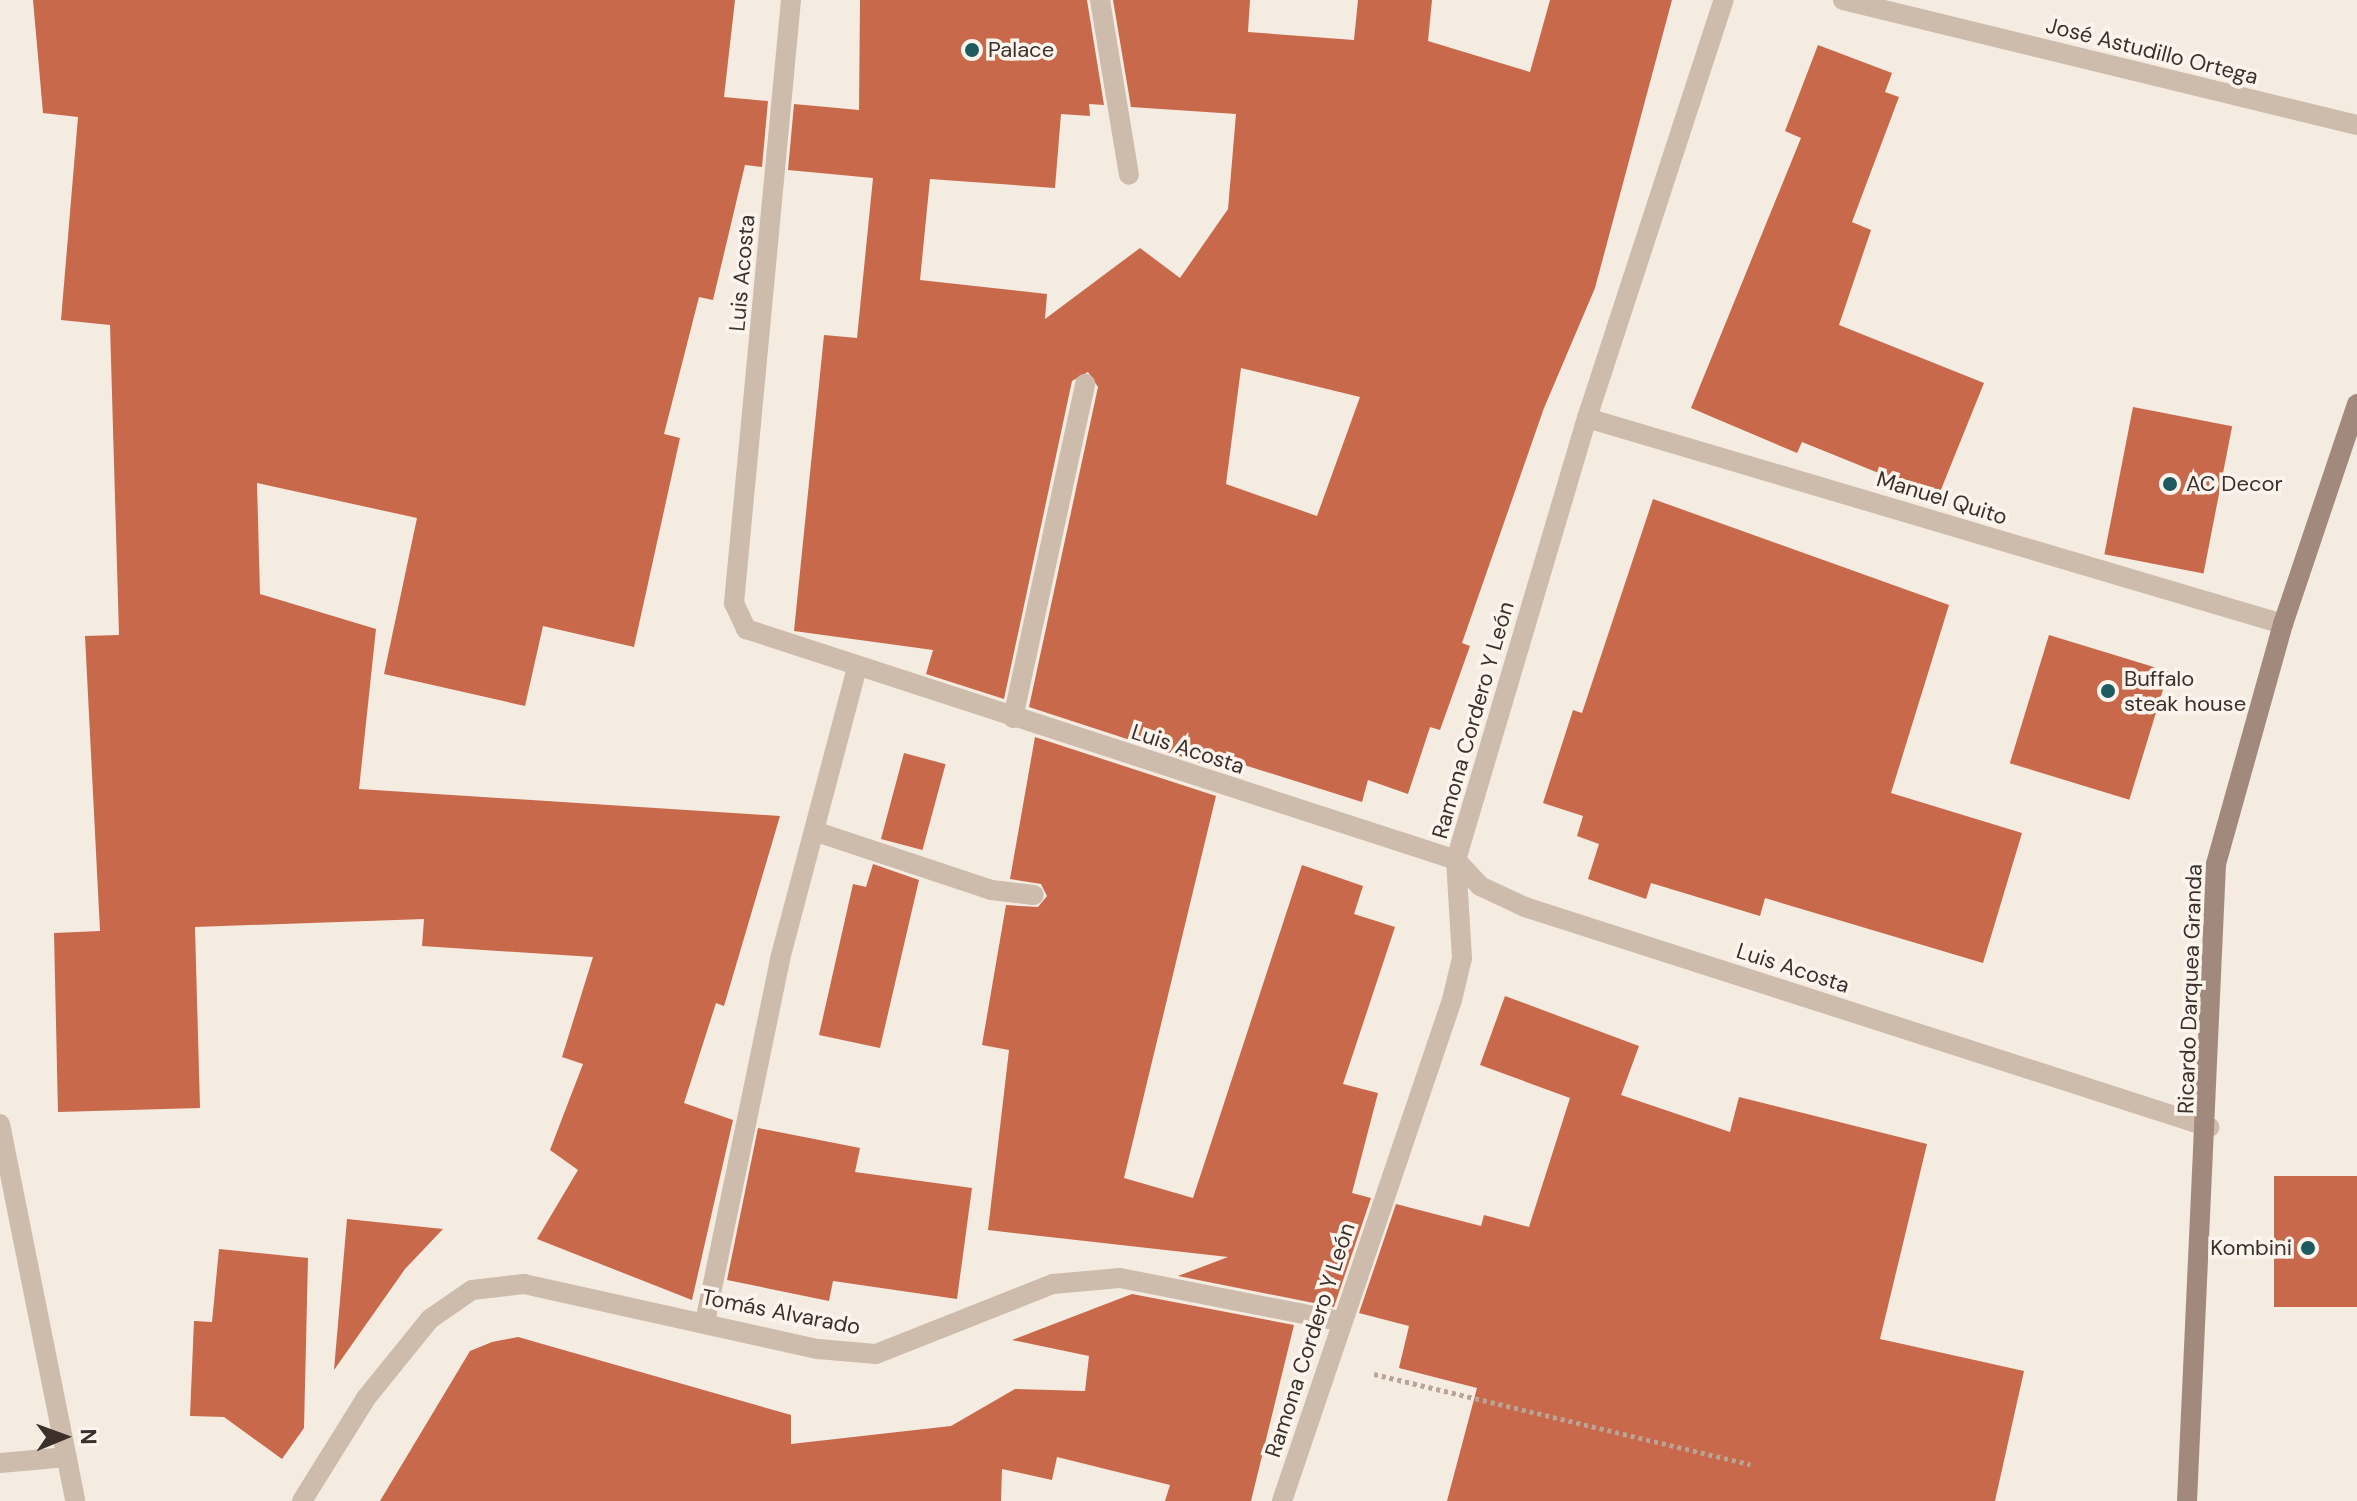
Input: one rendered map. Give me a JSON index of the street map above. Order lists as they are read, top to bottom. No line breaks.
{"streets":{"main road":["Ricardo Darquea Granda"],"street":["José Astudillo Ortega","Luis Acosta","Manuel Quito","Ramona Cordero Y León","Tomás Alvarado"]},"crossings":[["Luis Acosta","Ramona Cordero Y León"],["Luis Acosta","Ricardo Darquea Granda"],["Manuel Quito","Ramona Cordero Y León"],["Manuel Quito","Ricardo Darquea Granda"],["Ramona Cordero Y León","Tomás Alvarado"]],"places":["Palace","AC Decor","Buffalo steak house","Kombini"],"north":"right"}
